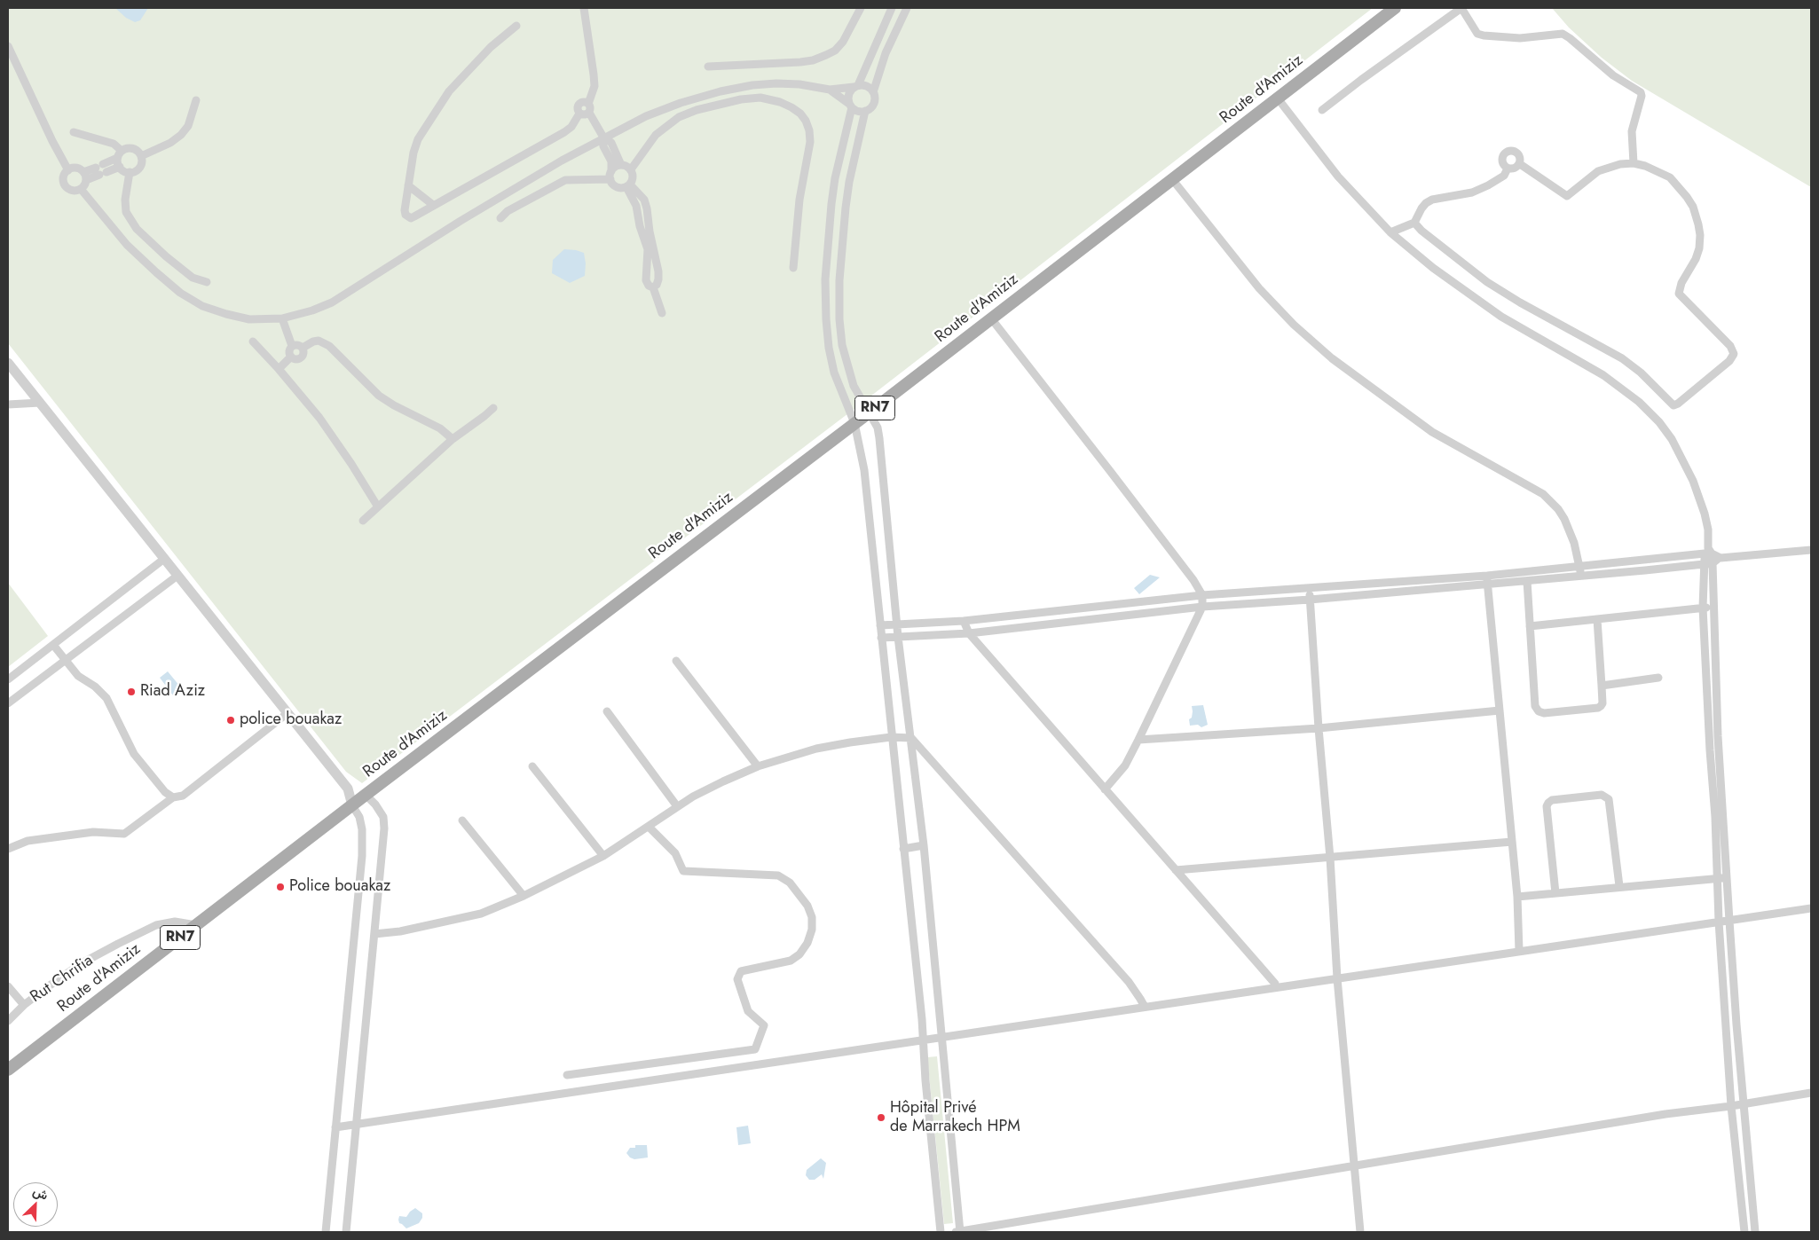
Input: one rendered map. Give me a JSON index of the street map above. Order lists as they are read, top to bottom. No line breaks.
{"streets":{"main road":["Route d'Amiziz","RN7"],"street":["Rut Chrifia"]},"crossings":[["Route d'Amiziz","Rut Chrifia"]],"places":["Riad Aziz","police bouakaz","Police bouakaz","Hôpital Privé de Marrakech HPM"],"north":"top right"}
